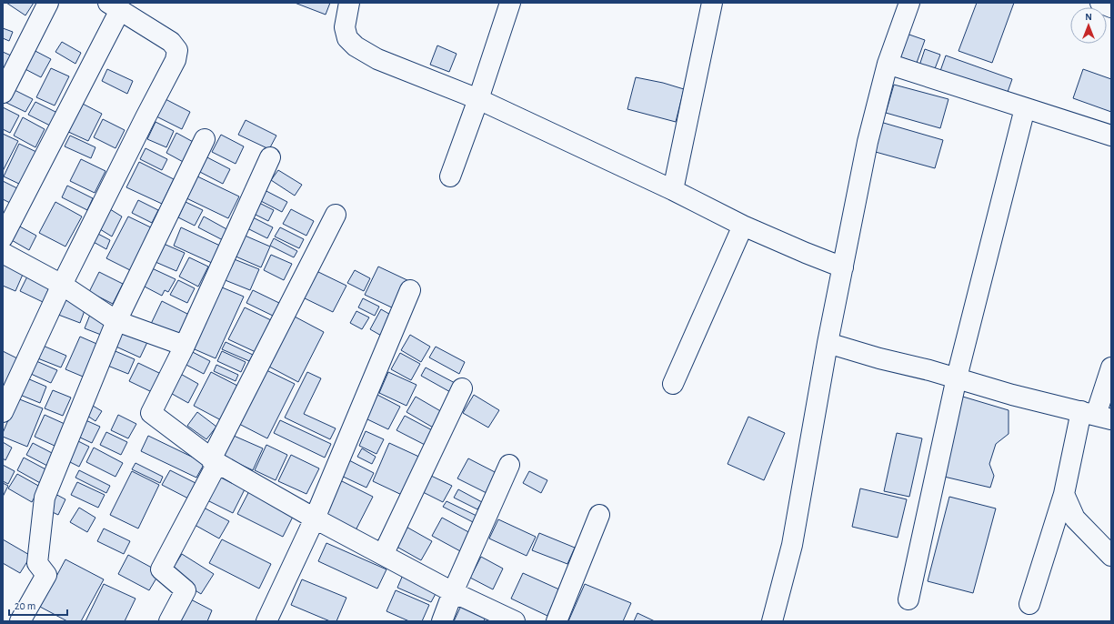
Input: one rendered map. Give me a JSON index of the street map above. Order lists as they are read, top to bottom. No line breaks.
{"scale_bar":"20 m","north":"top"}
